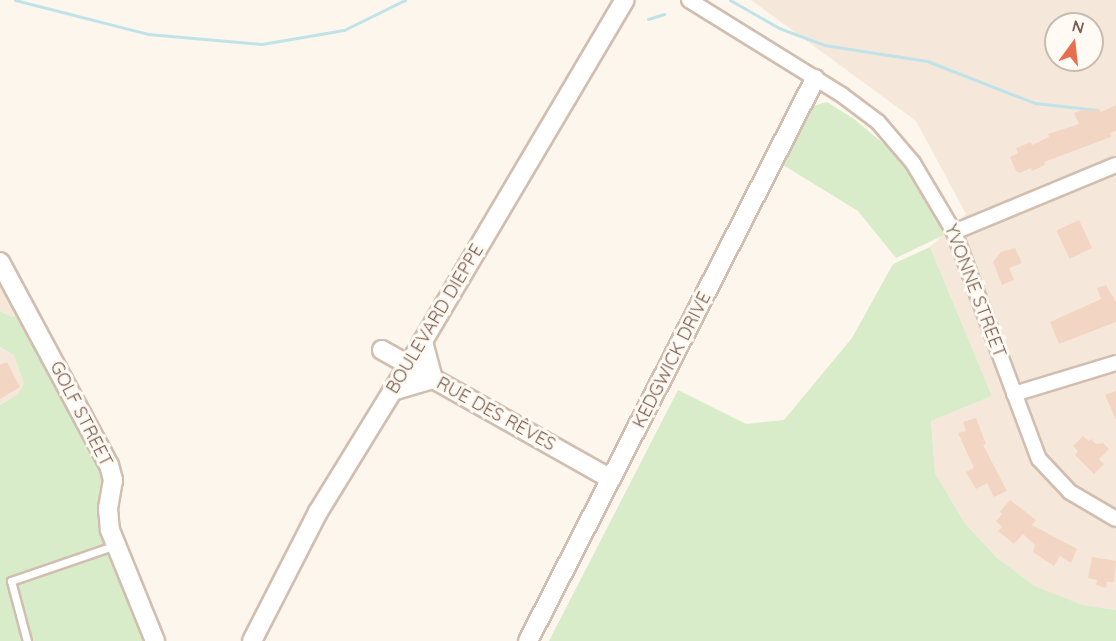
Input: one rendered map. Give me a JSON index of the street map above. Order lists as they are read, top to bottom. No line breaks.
{"streets":{"street":["YVONNE STREET","BOULEVARD DIEPPE","KEDGWICK DRIVE","GOLF STREET","RUE DES RÊVES"]},"crossings":[["YVONNE STREET","KEDGWICK DRIVE"],["BOULEVARD DIEPPE","RUE DES RÊVES"],["KEDGWICK DRIVE","RUE DES RÊVES"]],"north":"top"}
